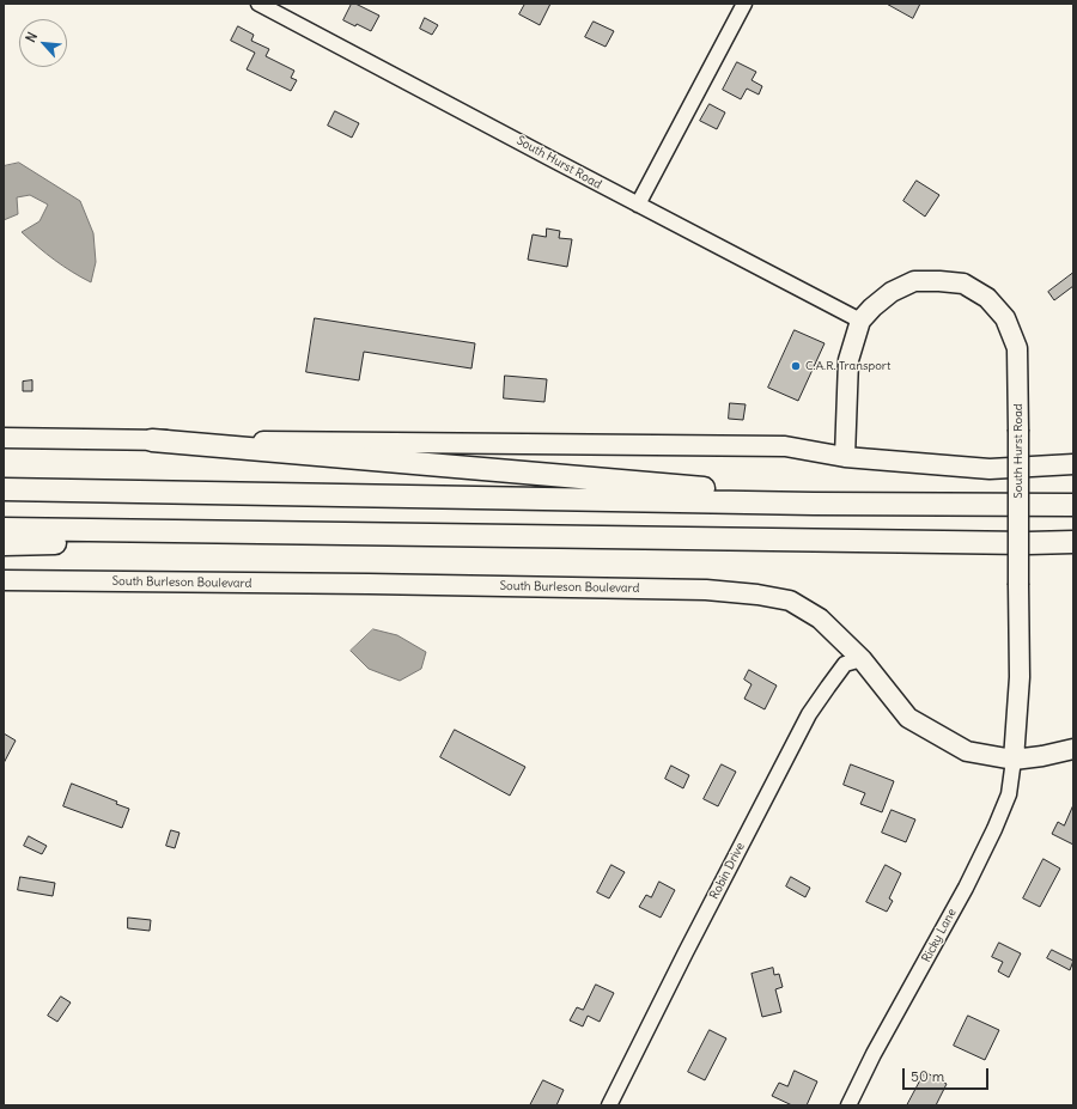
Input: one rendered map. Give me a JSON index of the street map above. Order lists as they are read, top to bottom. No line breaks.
{"streets":{"main road":["South Hurst Road","South Burleson Boulevard"],"street":["Robin Drive","Ricky Lane"]},"crossings":[["South Hurst Road","South Burleson Boulevard"],["South Hurst Road","Ricky Lane"],["South Burleson Boulevard","Robin Drive"],["South Burleson Boulevard","Ricky Lane"]],"places":["C.A.R. Transport"],"scale_bar":"50 m","north":"top left"}
